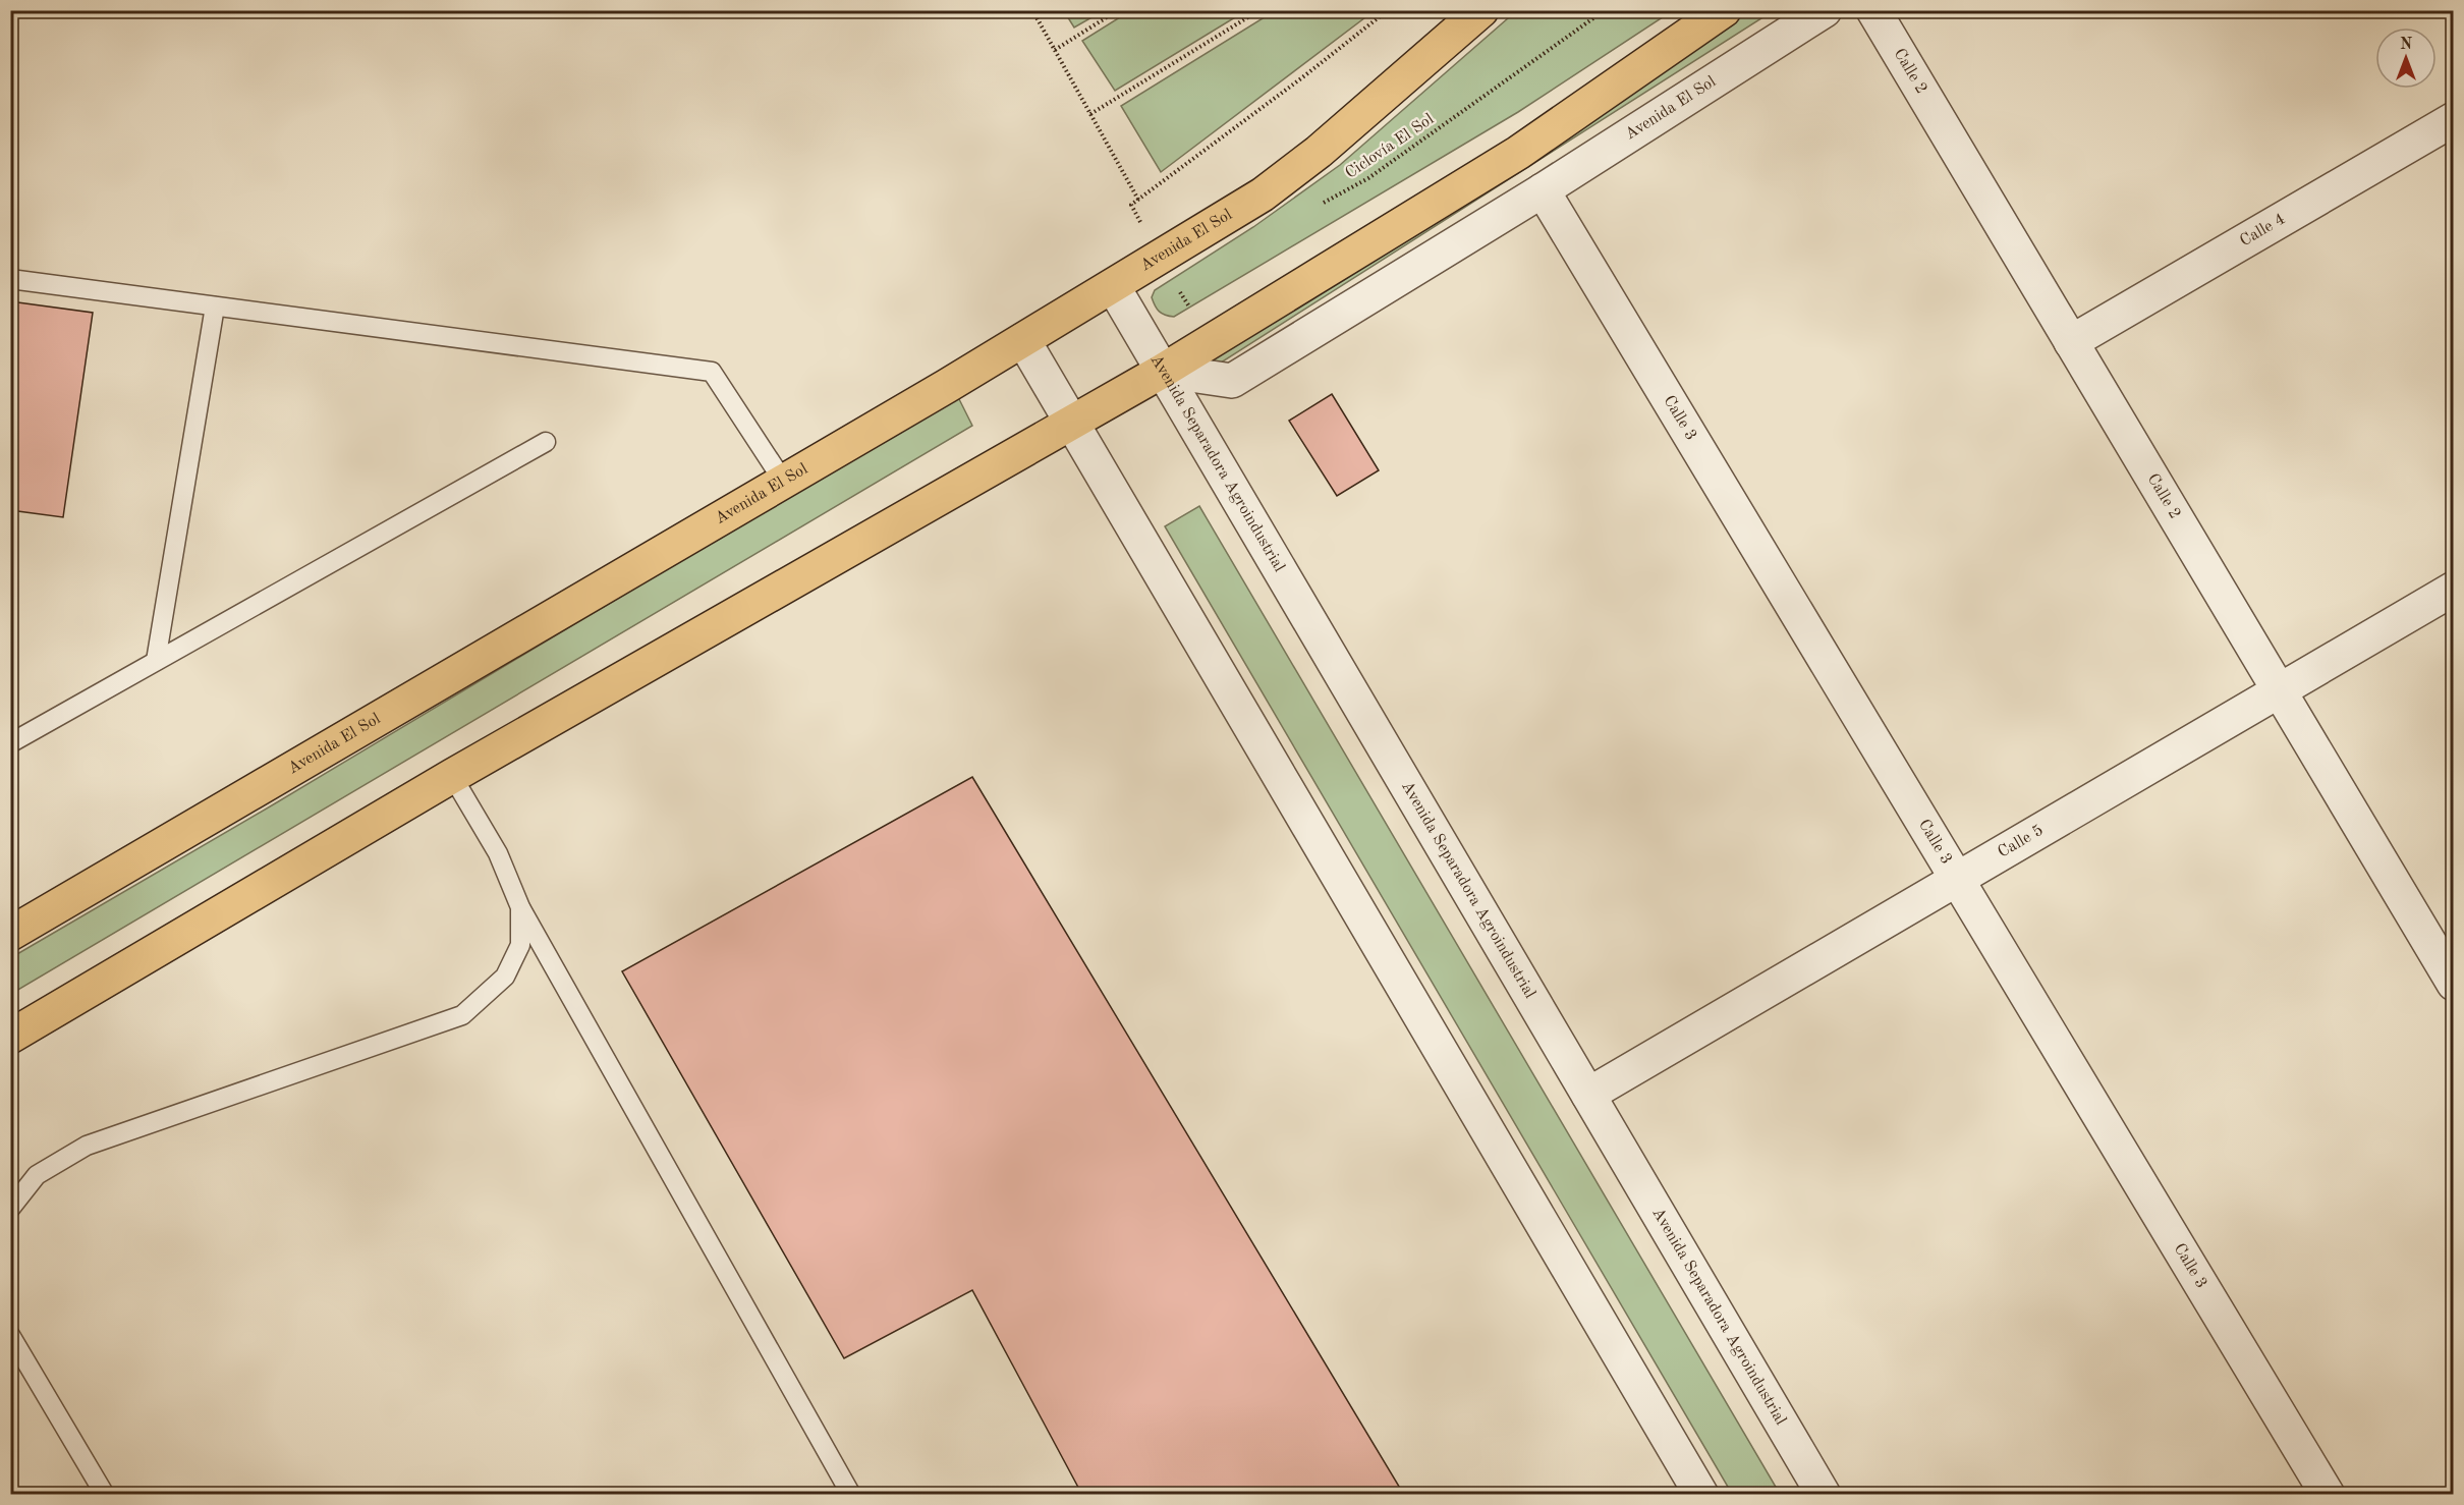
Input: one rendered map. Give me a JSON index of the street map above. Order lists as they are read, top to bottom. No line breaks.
{"streets":{"main road":["Avenida El Sol"],"street":["Calle 2","Calle 4","Calle 3","Avenida Separadora Agroindustrial","Calle 5"],"path":["Ciclovía El Sol"]},"crossings":[["Calle 2","Calle 4"],["Calle 2","Calle 5"],["Avenida El Sol","Calle 3"],["Avenida El Sol","Avenida Separadora Agroindustrial"],["Calle 3","Calle 5"],["Avenida Separadora Agroindustrial","Calle 5"]],"north":"top"}
